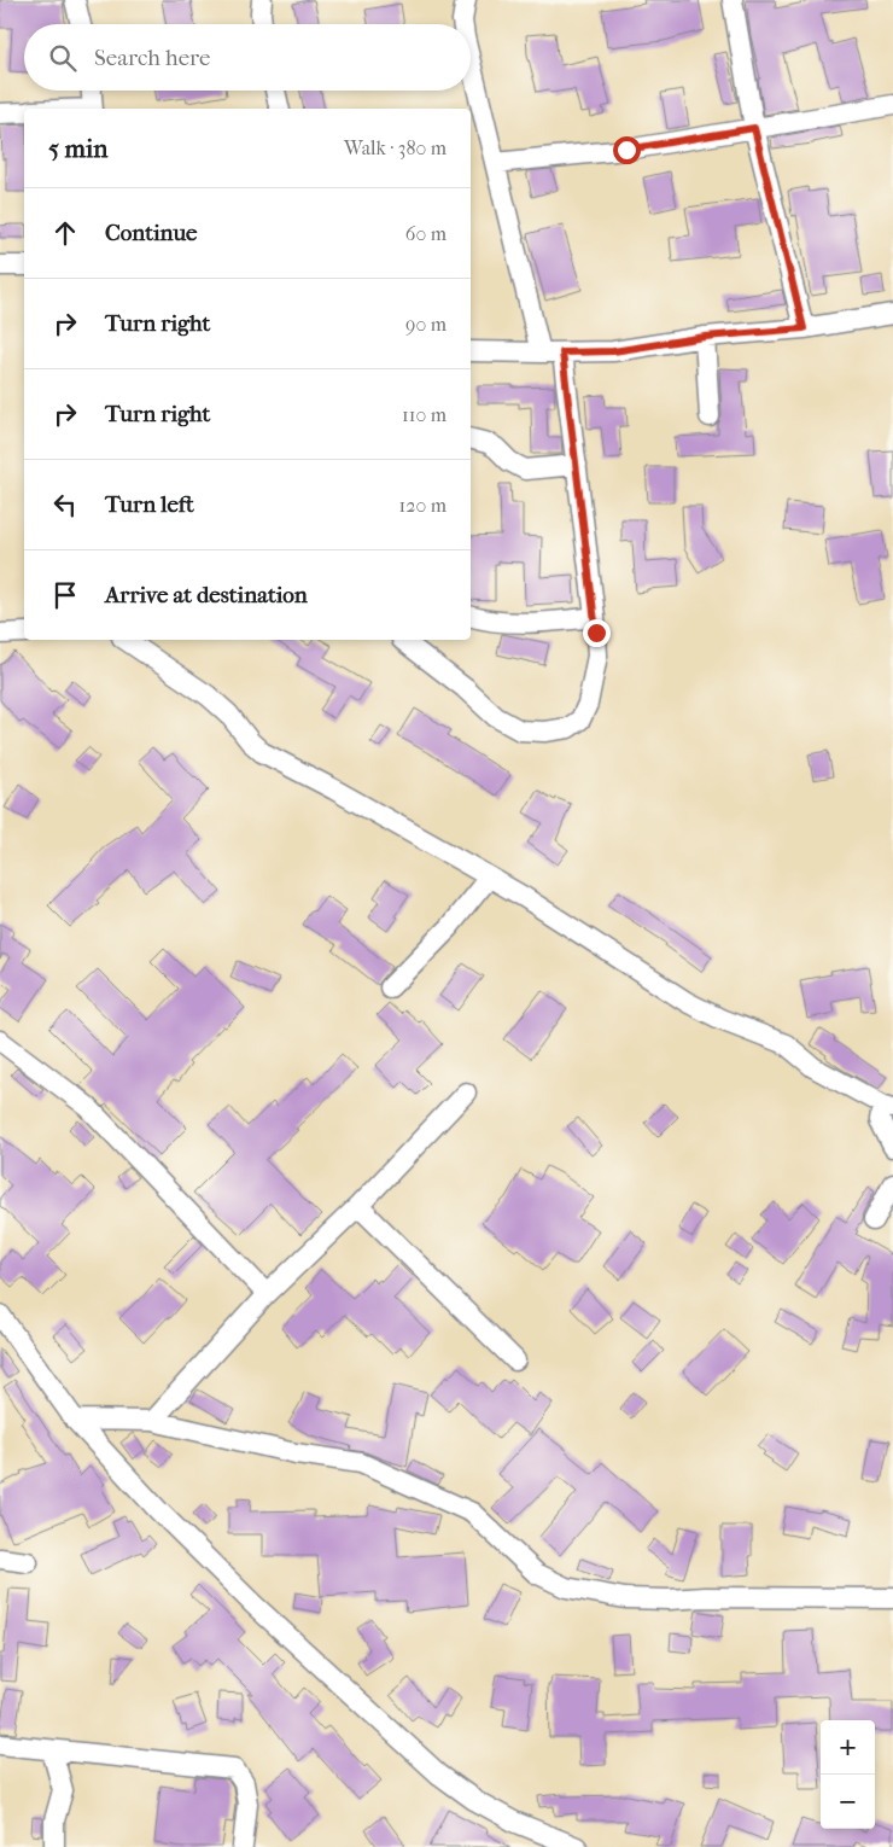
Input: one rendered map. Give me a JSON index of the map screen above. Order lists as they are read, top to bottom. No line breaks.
{"page":{"search":"Search here","heading":["5 min","Walk · 380 m"],"list":[["Continue","60 m"],["Turn right","90 m"],["Turn right","110 m"],["Turn left","120 m"],"Arrive at destination"],"map_buttons":["+","−"]}}
